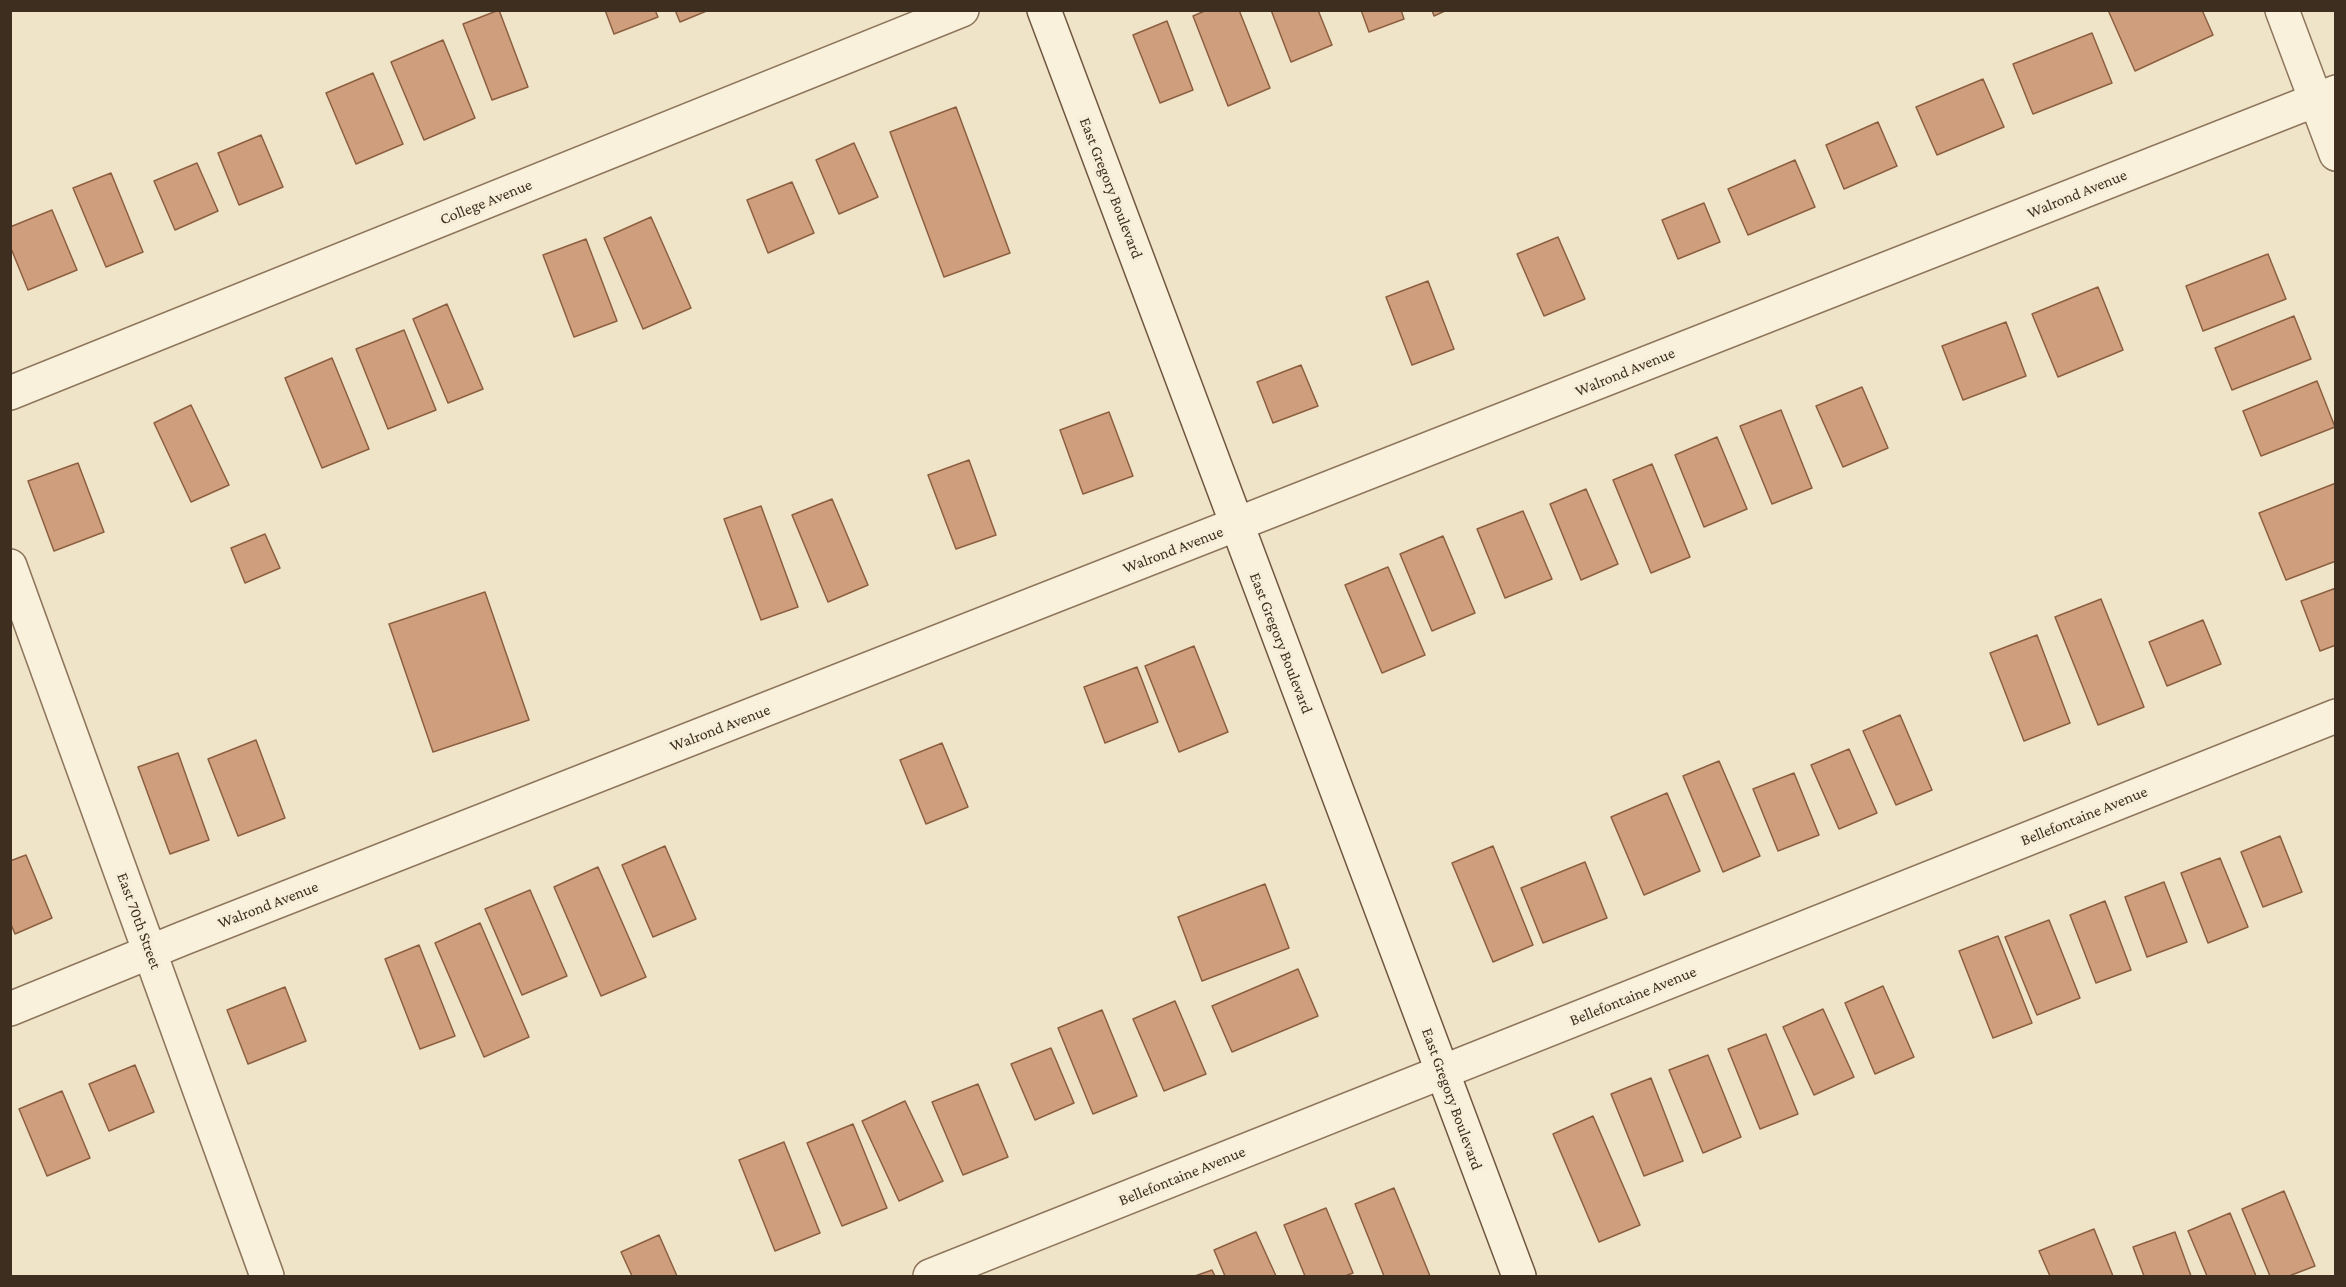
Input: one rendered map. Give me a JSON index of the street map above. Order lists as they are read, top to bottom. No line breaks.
{"streets":{"street":["East Gregory Boulevard","Walrond Avenue","College Avenue","Bellefontaine Avenue","East 70th Street"]},"crossings":[["East Gregory Boulevard","Walrond Avenue"],["East Gregory Boulevard","Bellefontaine Avenue"],["Walrond Avenue","East 70th Street"]]}
